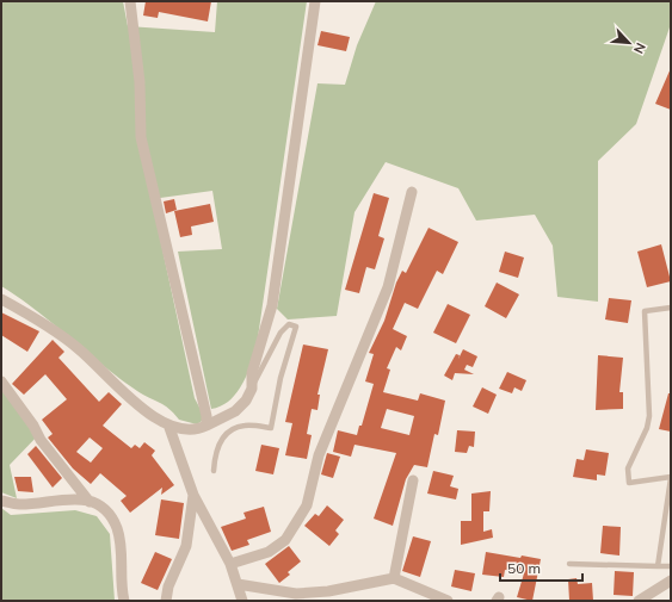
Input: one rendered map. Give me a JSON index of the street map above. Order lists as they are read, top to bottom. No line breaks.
{"scale_bar":"50 m","north":"bottom right"}
